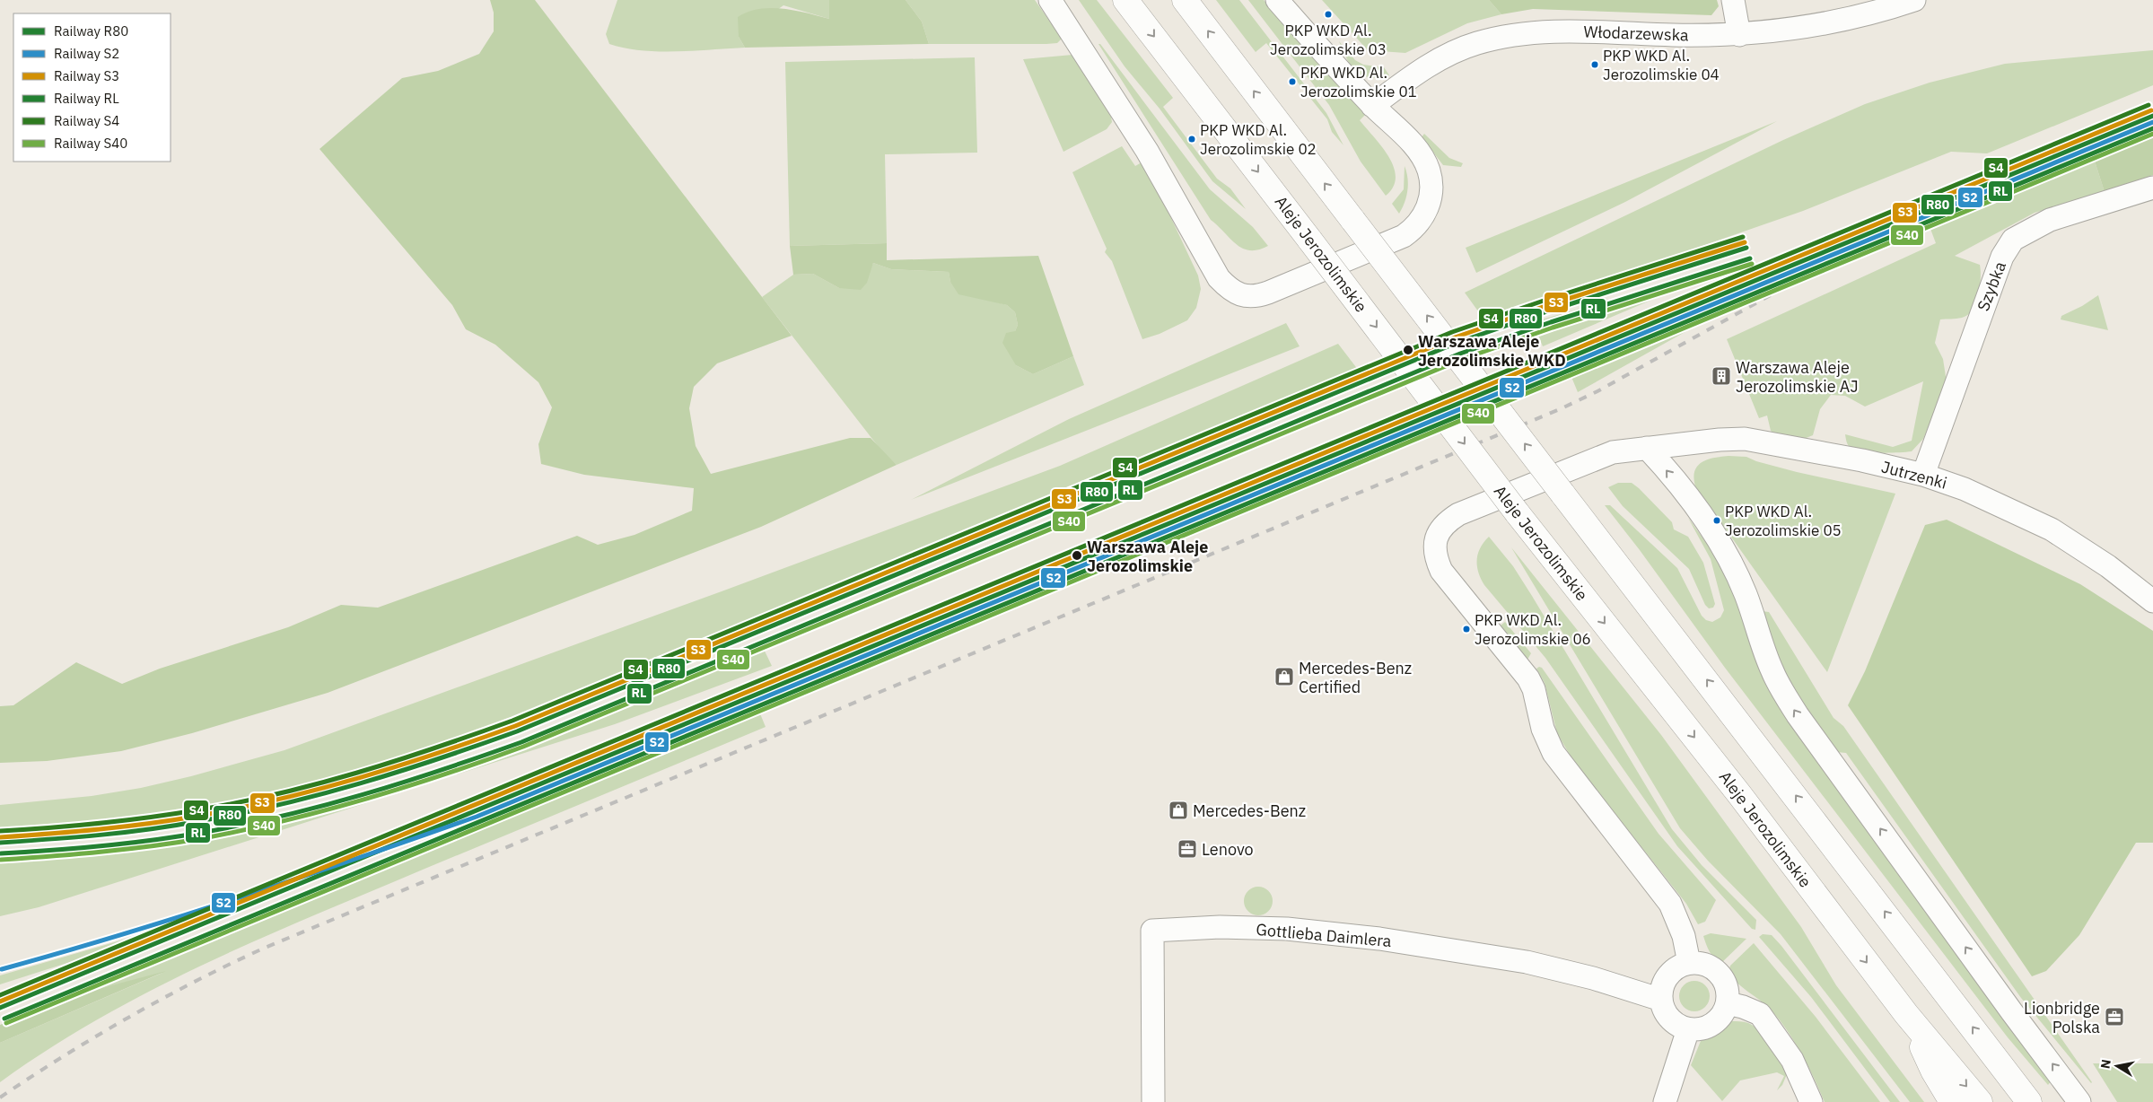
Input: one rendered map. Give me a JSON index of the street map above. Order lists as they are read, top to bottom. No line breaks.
{"streets":{"main road":["Aleje Jerozolimskie"],"street":["Włodarzewska","Szybka","Jutrzenki","Gottlieba Daimlera"]},"crossings":[["Szybka","Jutrzenki"],["Jutrzenki","Gottlieba Daimlera"]],"places":{"other":["PKP WKD Al. Jerozolimskie 03","PKP WKD Al. Jerozolimskie 04","PKP WKD Al. Jerozolimskie 01","PKP WKD Al. Jerozolimskie 02","Warszawa Aleje Jerozolimskie WKD","PKP WKD Al. Jerozolimskie 05","Warszawa Aleje Jerozolimskie","PKP WKD Al. Jerozolimskie 06"],"building":["Warszawa Aleje Jerozolimskie AJ"],"shop":["Mercedes-Benz Certified","Mercedes-Benz"],"office":["Lenovo","Lionbridge Polska"]},"lines":["rail line S4","rail line S3","rail line R80","rail line S2","rail line RL","rail line S40"],"legend":["Railway R80","Railway S2","Railway S3","Railway RL","Railway S4","Railway S40"],"north":"left"}
